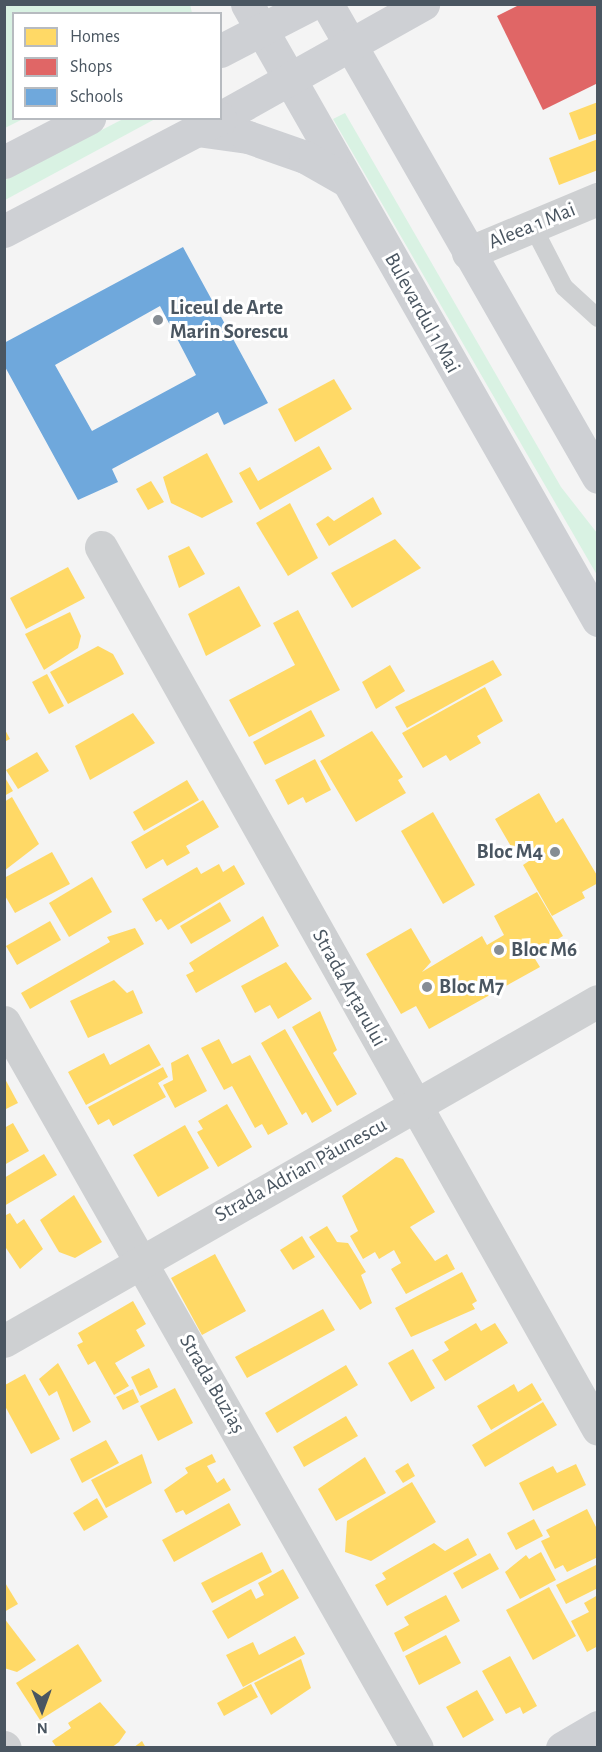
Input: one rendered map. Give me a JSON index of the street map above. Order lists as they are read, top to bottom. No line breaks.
{"streets":{"main road":["Bulevardul 1 Mai"],"street":["Aleea 1 Mai","Strada Arțarului","Strada Adrian Păunescu","Strada Buziaș"]},"crossings":[["Strada Arțarului","Strada Adrian Păunescu"],["Strada Adrian Păunescu","Strada Buziaș"]],"places":["Liceul de Arte Marin Sorescu","Bloc M4","Bloc M6","Bloc M7"],"legend":["Homes","Shops","Schools"],"north":"bottom"}
